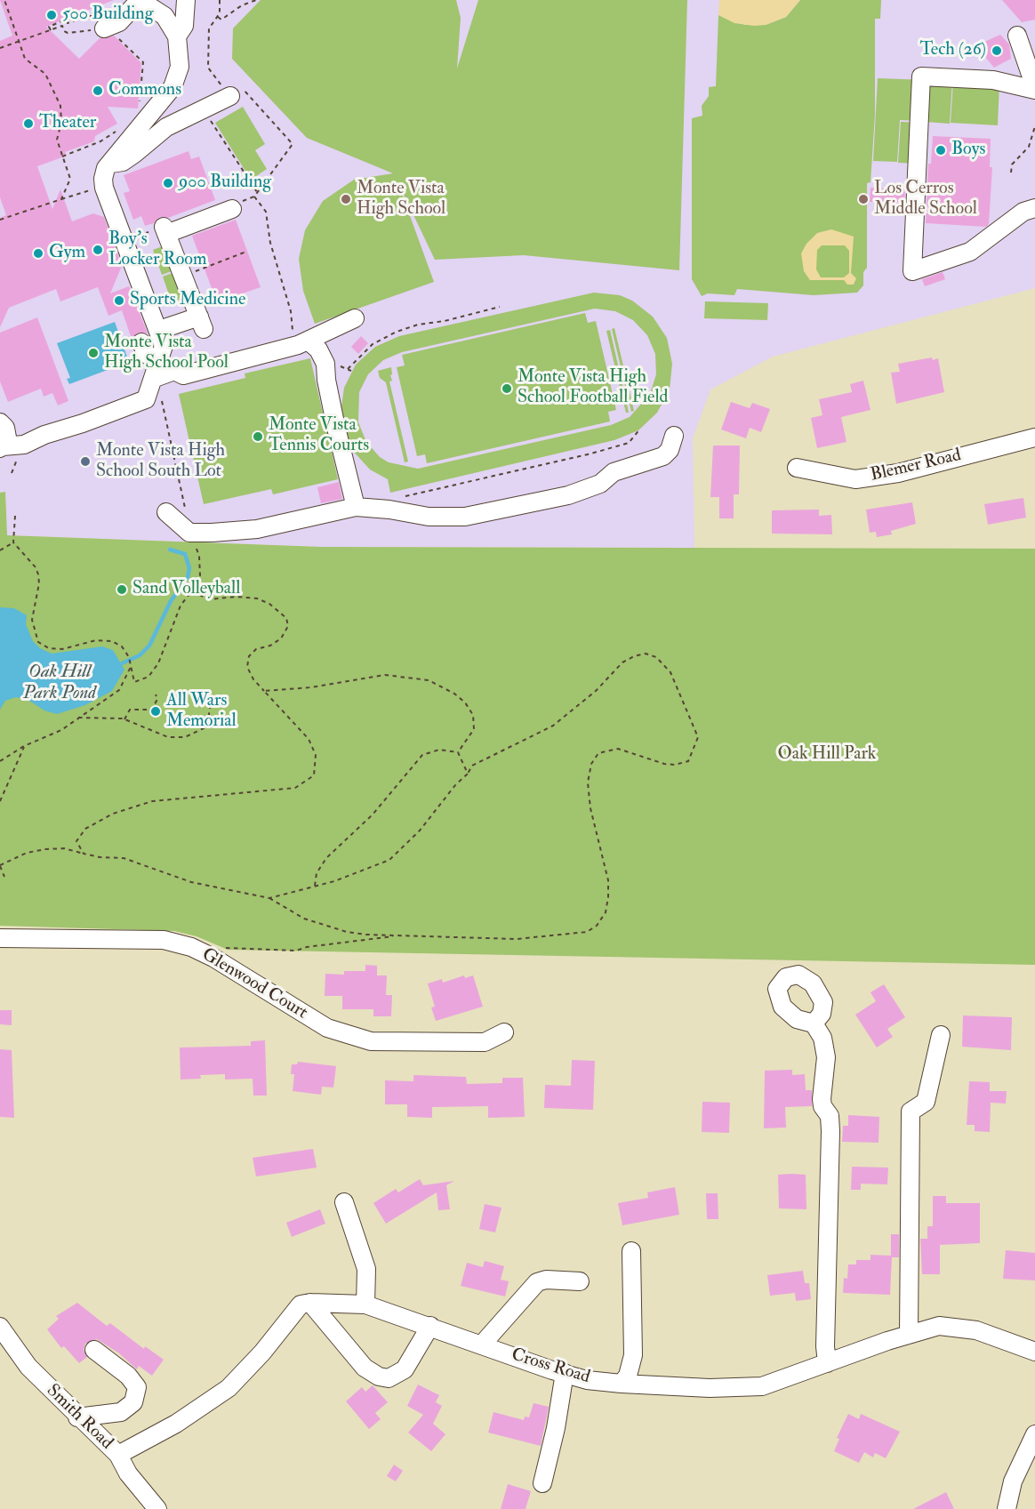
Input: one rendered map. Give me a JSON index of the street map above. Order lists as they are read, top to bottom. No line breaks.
{"streets":{"street":["Blemer Road","Glenwood Court","Cross Road","Smith Road"]},"water":["Oak Hill Park Pond"],"parks":["Oak Hill Park"],"places":["500 Building","Tech (26)","Commons","Theater","Boys","900 Building","Monte Vista High School","Los Cerros Middle School","Boy's Locker Room","Gym","Sports Medicine","Monte Vista High School Pool","Monte Vista High School Football Field","Monte Vista Tennis Courts","Monte Vista High School South Lot","Sand Volleyball","All Wars Memorial"]}
